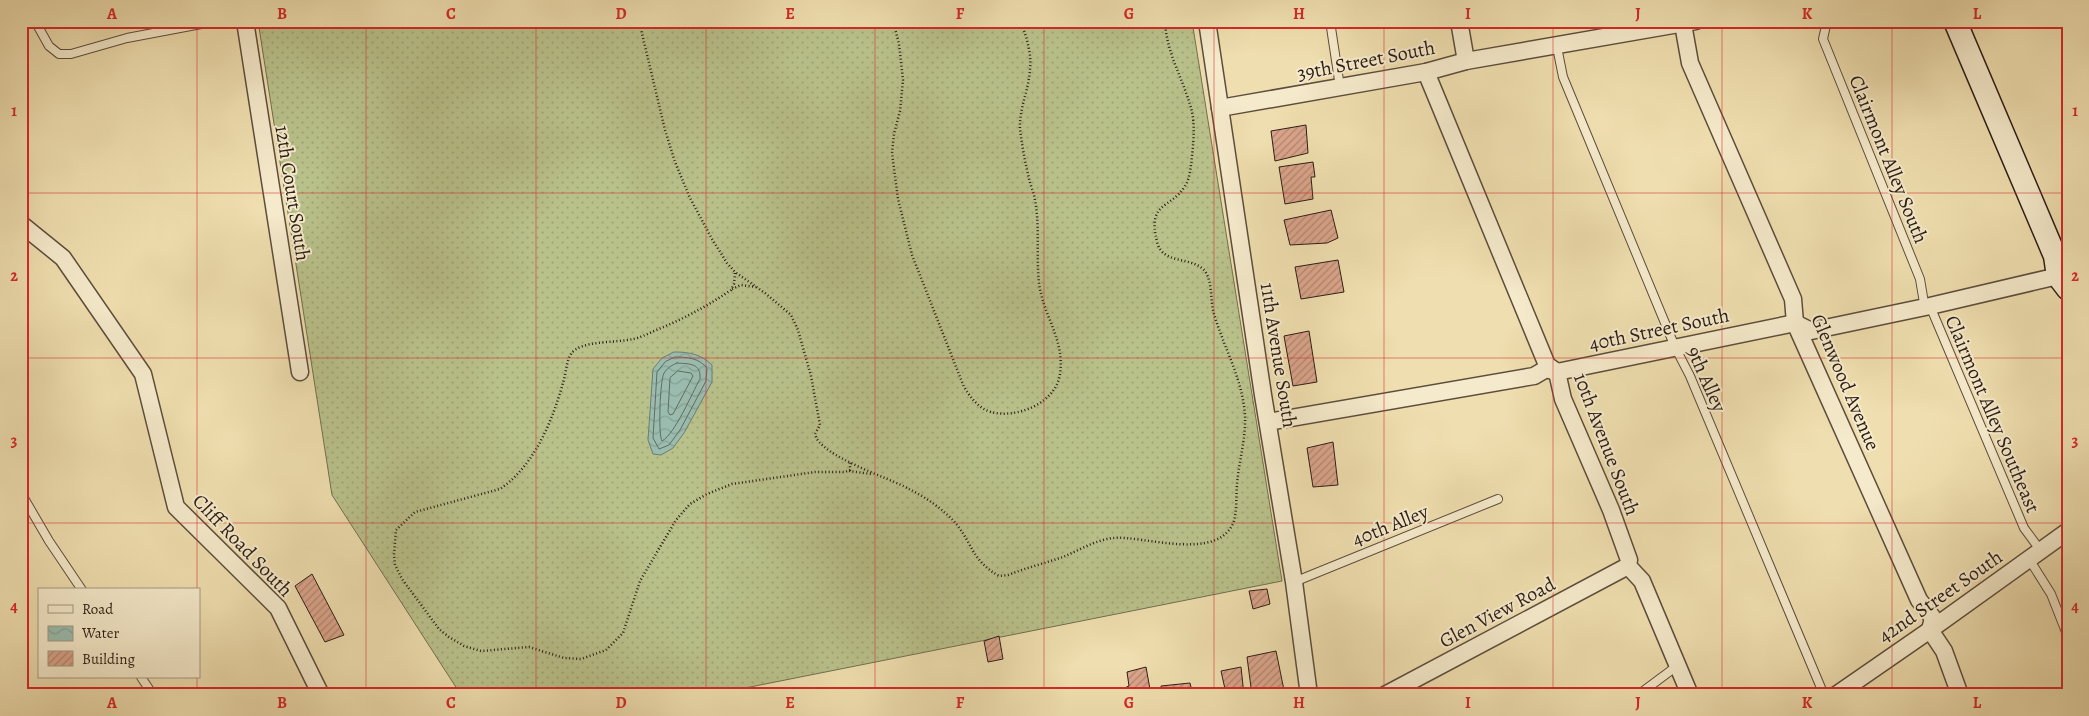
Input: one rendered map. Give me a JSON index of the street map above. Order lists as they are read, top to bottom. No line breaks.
{"streets":{"street":["39th Street South","12th Court South","40th Street South","11th Avenue South","Glenwood Avenue","10th Avenue South","Cliff Road South","42nd Street South","Glen View Road"],"lane":["Clairmont Alley South","9th Alley","Clairmont Alley Southeast","40th Alley"]},"crossings":[["39th Street South","11th Avenue South"],["39th Street South","9th Alley"],["39th Street South","Glenwood Avenue"],["39th Street South","10th Avenue South"],["Clairmont Alley South","40th Street South"],["Clairmont Alley South","Clairmont Alley Southeast"],["40th Street South","11th Avenue South"],["40th Street South","9th Alley"],["40th Street South","Glenwood Avenue"],["40th Street South","Clairmont Alley Southeast"],["40th Street South","10th Avenue South"],["11th Avenue South","40th Alley"],["Glenwood Avenue","42nd Street South"],["Clairmont Alley Southeast","42nd Street South"],["10th Avenue South","Glen View Road"]],"legend":["Road","Water","Building"],"grid":{"columns":["A","B","C","D","E","F","G","H","I","J","K","L"],"rows":["1","2","3","4"]}}
